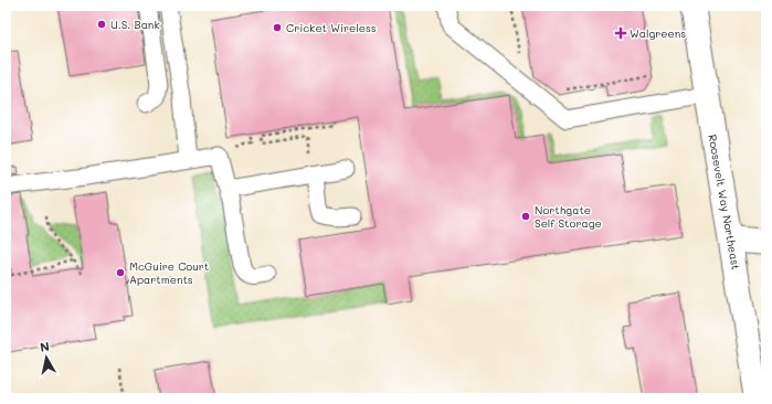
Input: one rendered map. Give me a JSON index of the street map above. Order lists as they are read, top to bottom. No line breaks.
{"streets":{"main road":["Roosevelt Way Northeast"]},"places":{"other":["U.S. Bank","Cricket Wireless","Northgate Self Storage","McGuire Court Apartments"],"health":["Walgreens"]},"north":"top"}
